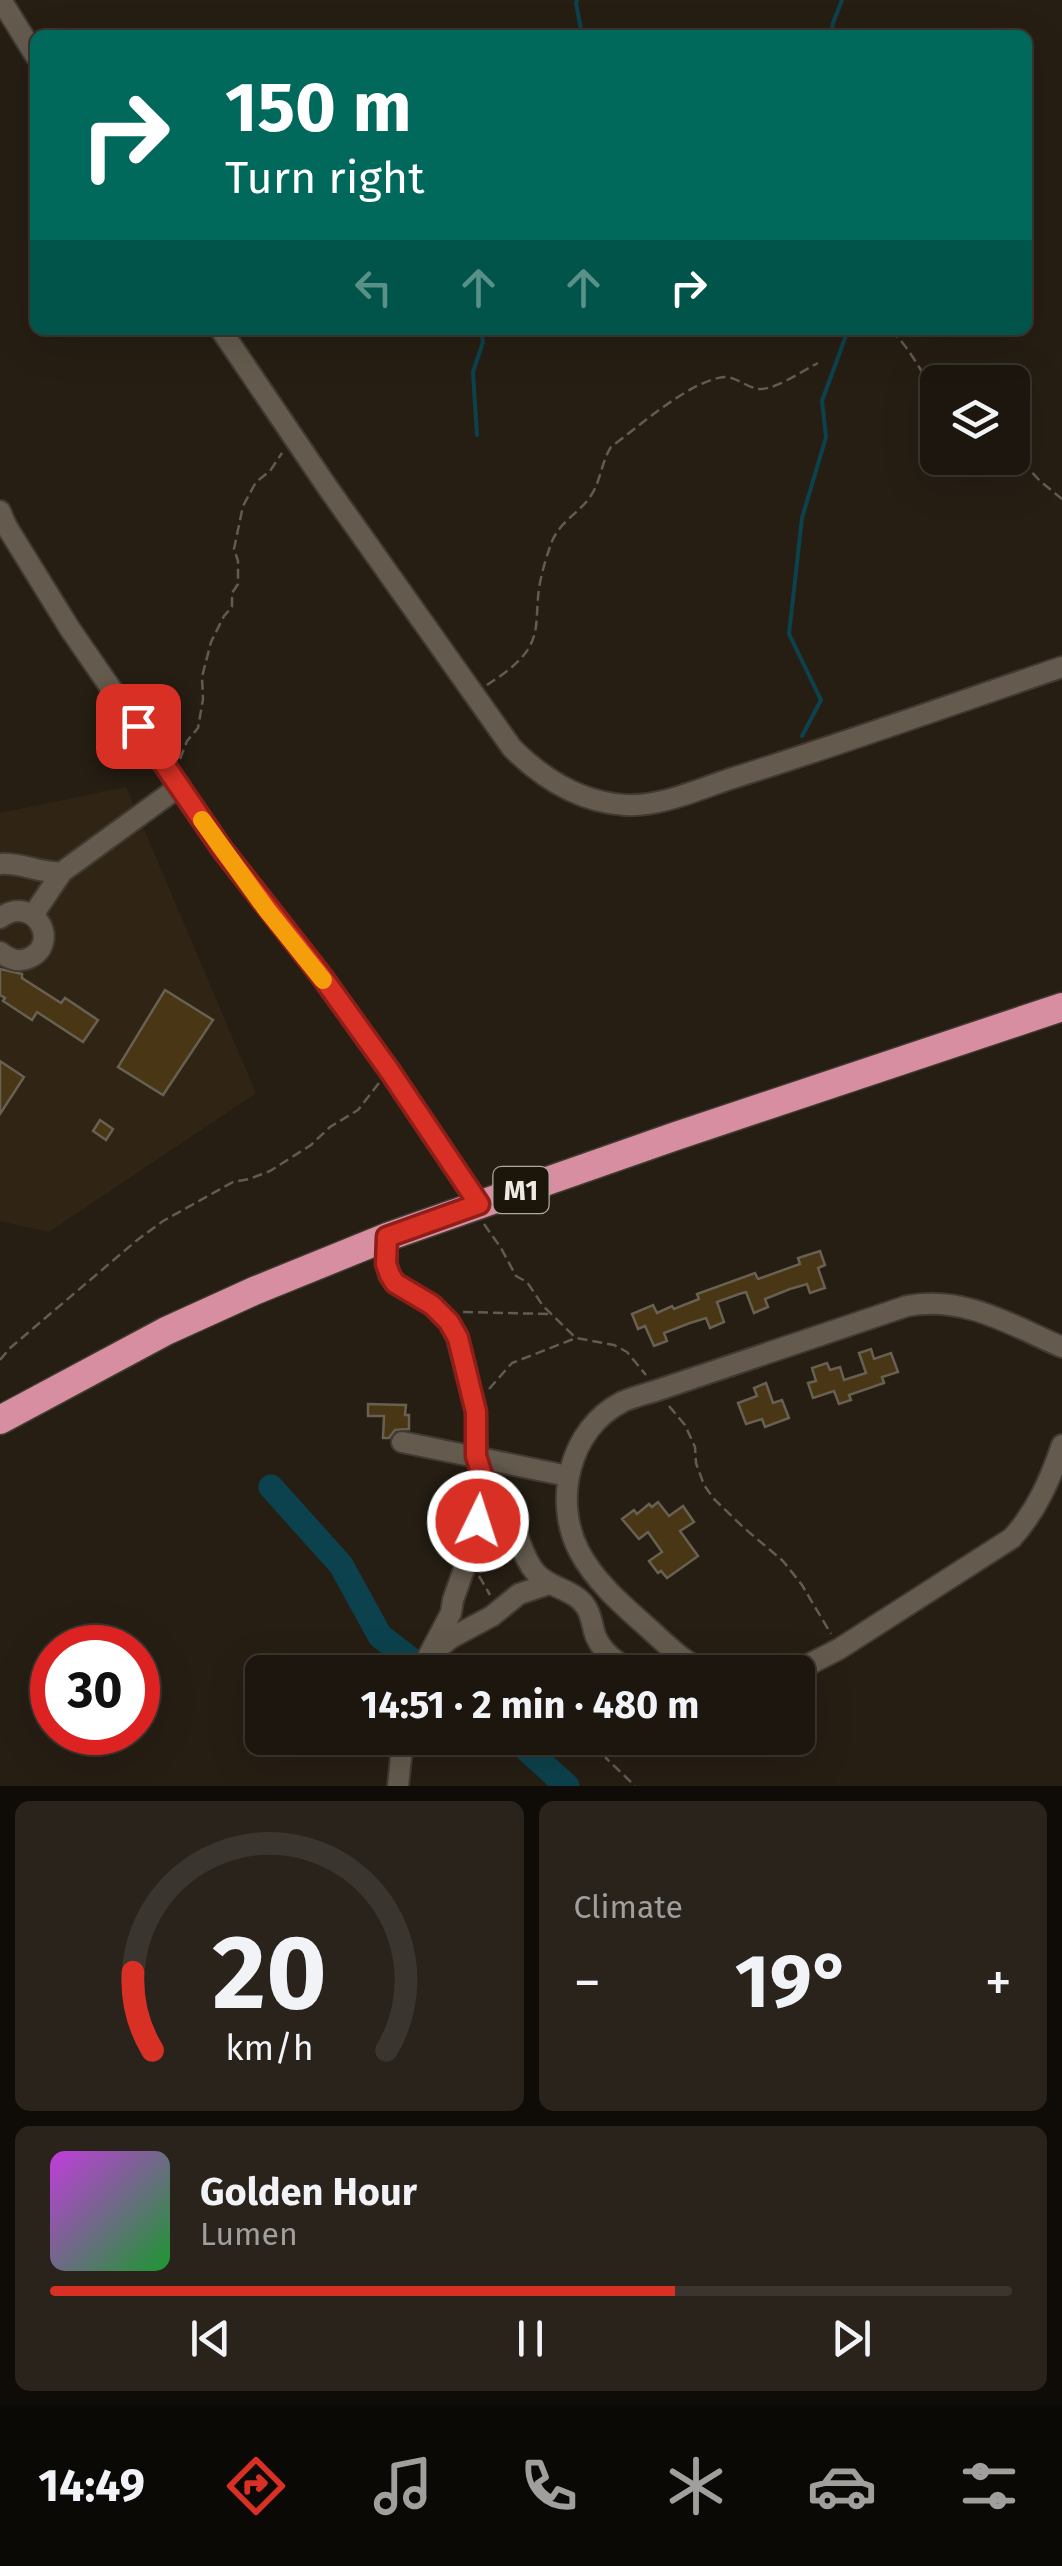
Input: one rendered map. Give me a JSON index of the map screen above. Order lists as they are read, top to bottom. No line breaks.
{"streets":{"highway":["M1"]},"page":{"turn":["150 m","Turn right"],"limit":"30","trip":"14:51 · 2 min · 480 m","tile":"Climate","heat":["−","19°","+"],"song":["Golden Hour","Lumen"],"tabs":"14:49","gauge":["20","km/h"]}}
